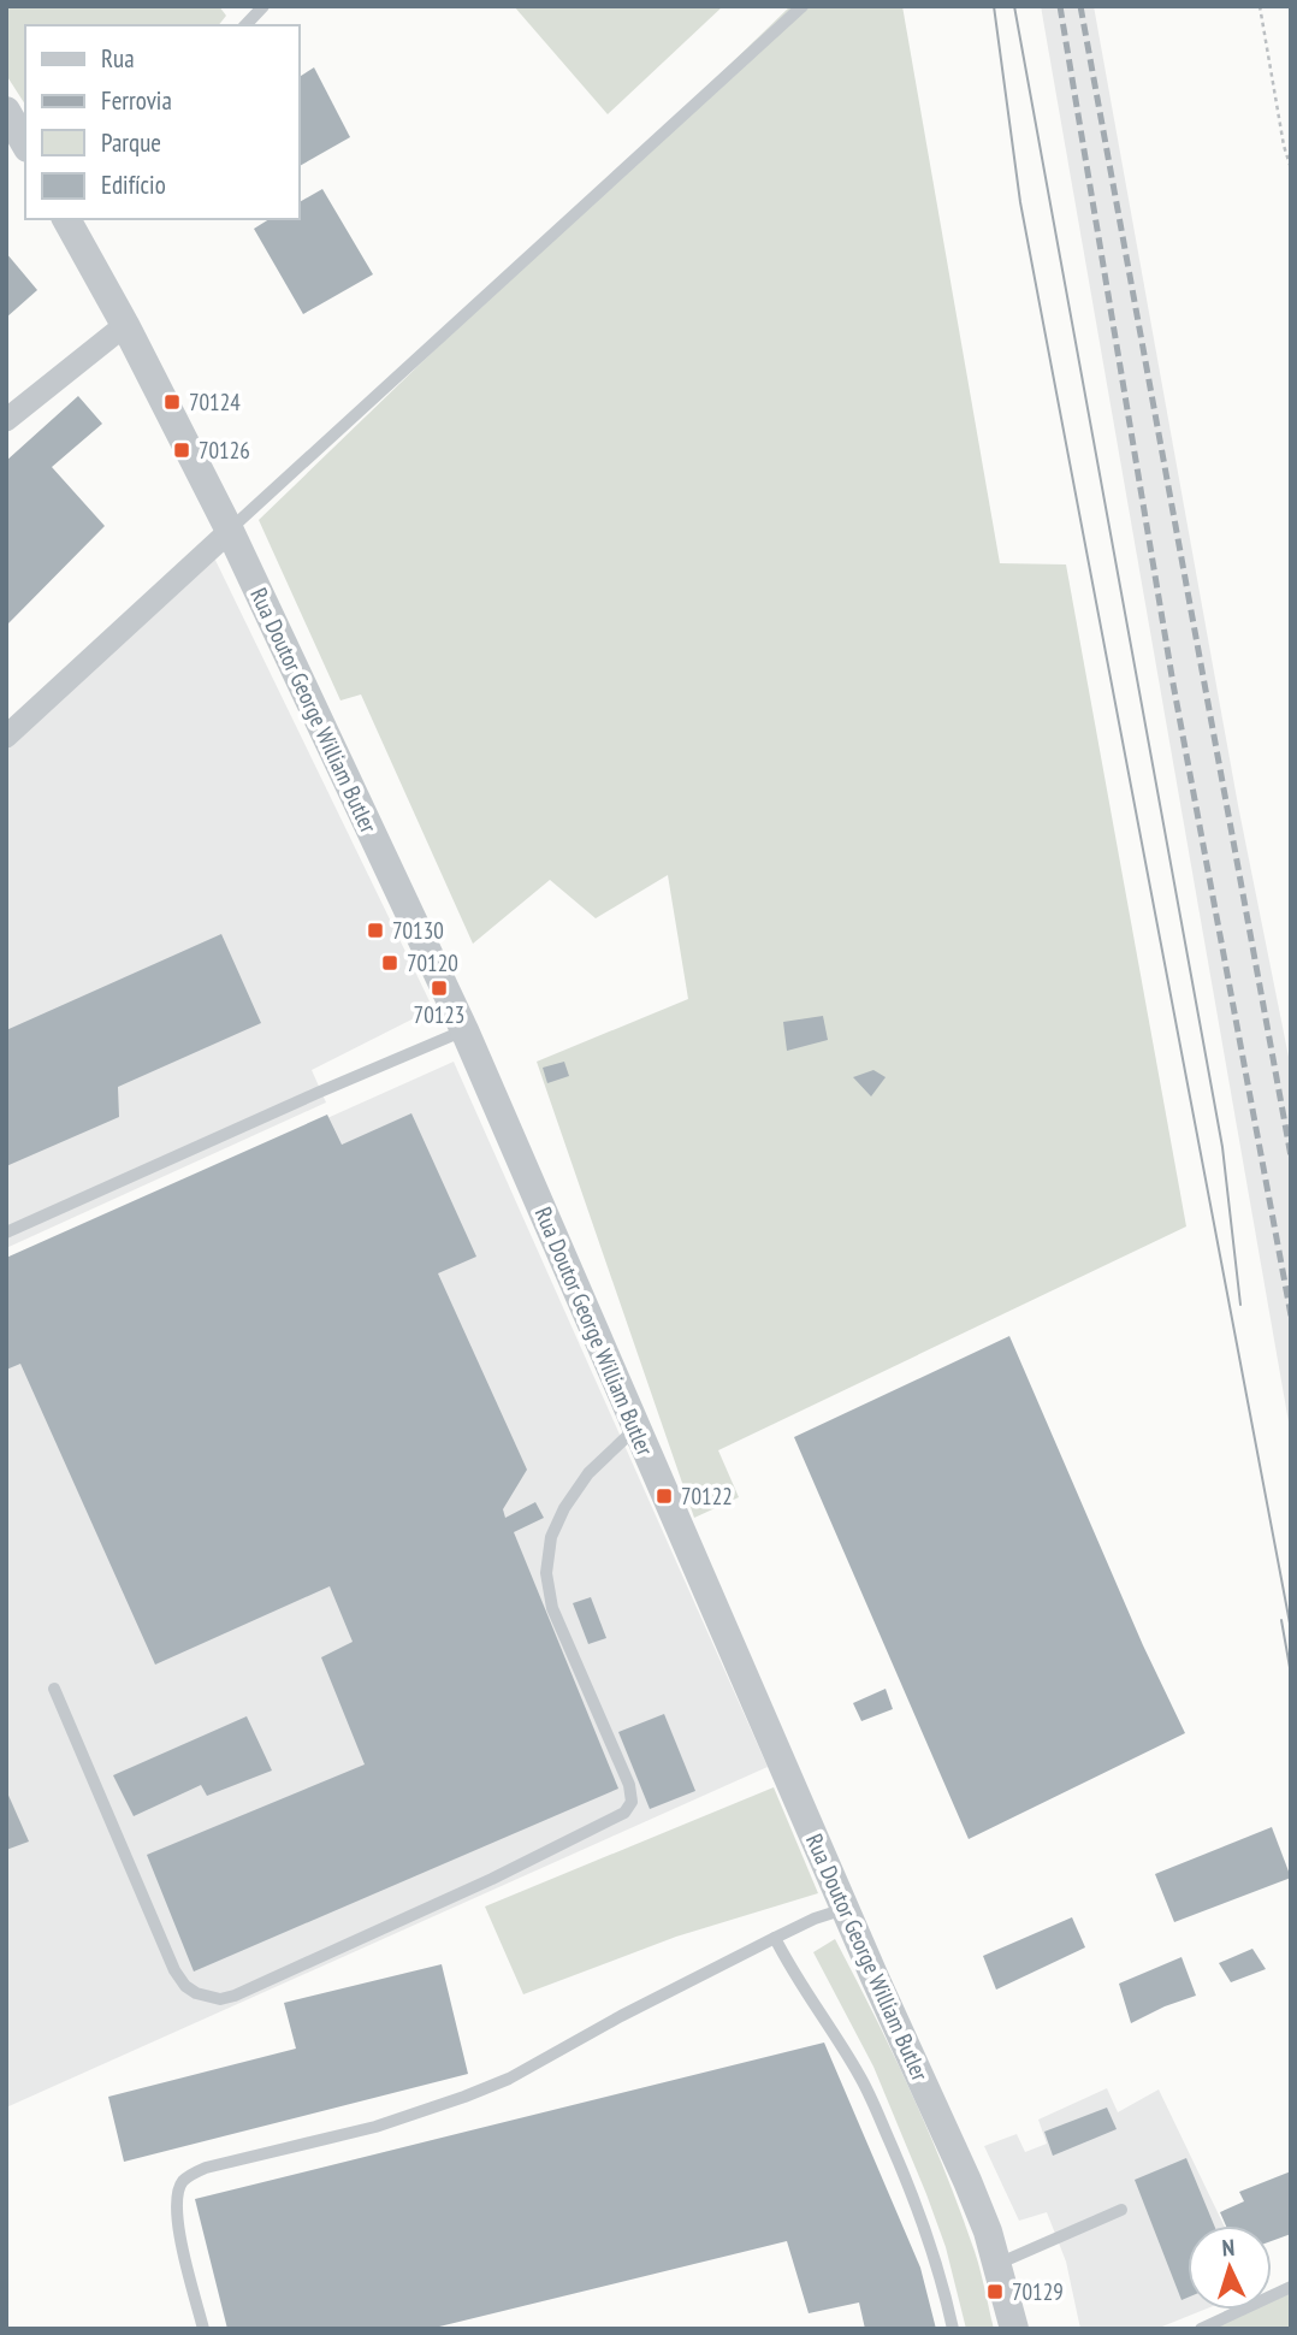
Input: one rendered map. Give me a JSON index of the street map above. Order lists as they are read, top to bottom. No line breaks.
{"streets":{"street":["Rua Doutor George William Butler"]},"places":{"transit":["70124","70126","70130","70120","70123","70122","70129"]},"legend":["Rua","Ferrovia","Parque","Edifício"],"north":"top"}
